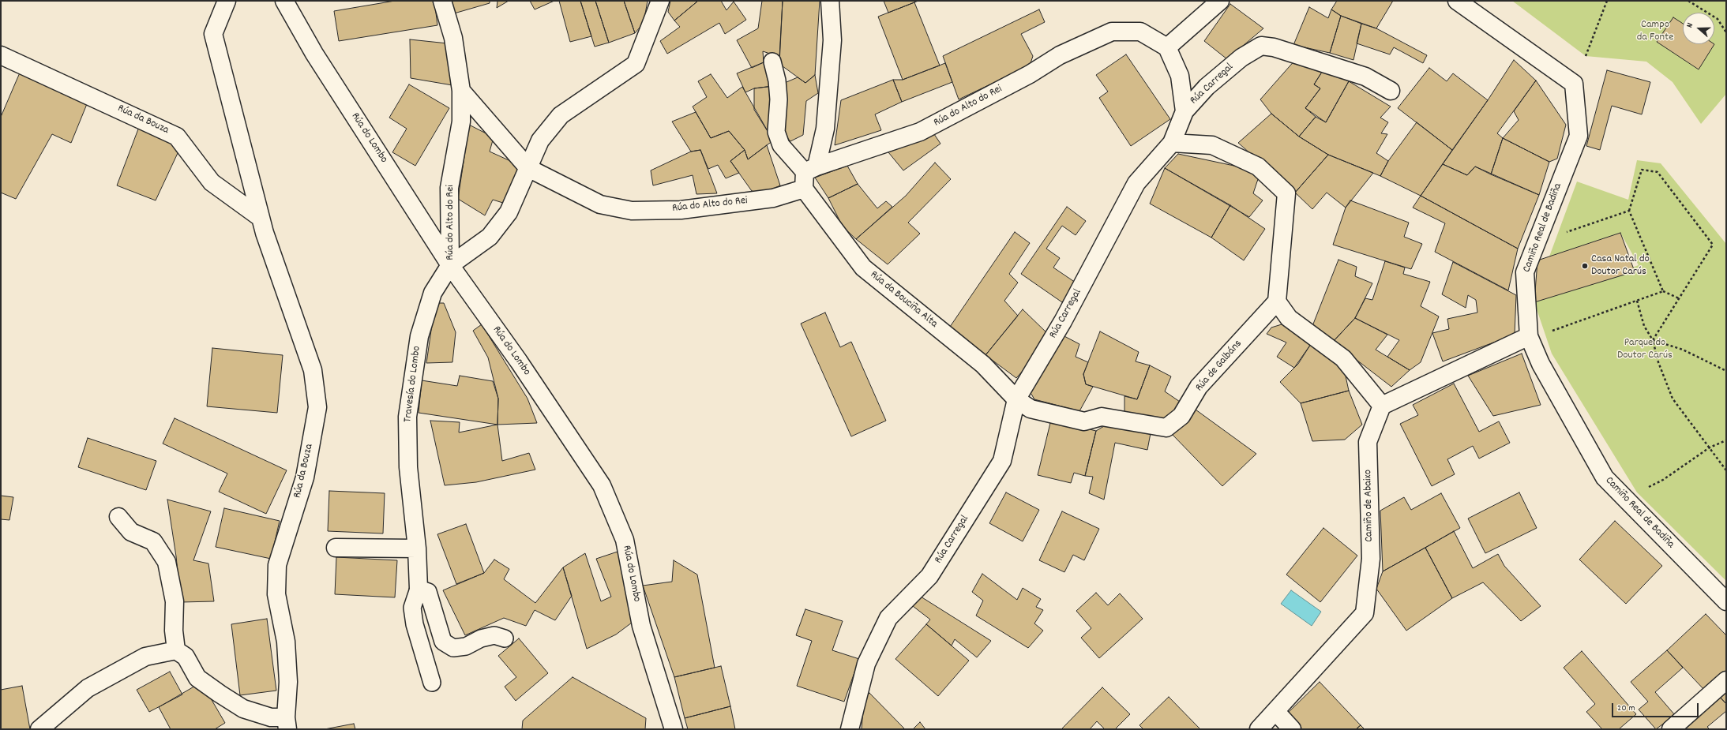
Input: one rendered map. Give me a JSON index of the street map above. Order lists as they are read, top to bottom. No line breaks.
{"streets":{"street":["Rúa Carregal","Rúa do Alto do Rei","Rúa da Bouza","Rúa do Lombo","Camiño Real de Badiña","Rúa da Bouciña Alta","Rúa de Galbáns","Travesía do Lombo","Camiño de Abaixo"]},"crossings":[["Rúa Carregal","Rúa da Bouciña Alta"],["Rúa Carregal","Rúa de Galbáns"],["Rúa do Alto do Rei","Rúa do Lombo"],["Rúa do Alto do Rei","Rúa da Bouciña Alta"],["Rúa do Alto do Rei","Travesía do Lombo"],["Rúa do Lombo","Travesía do Lombo"],["Rúa da Bouciña Alta","Rúa de Galbáns"]],"parks":["Campo da Fonte","Parque do Doutor Carús"],"places":["Casa Natal do Doutor Carús"],"scale_bar":"20 m","north":"left"}
